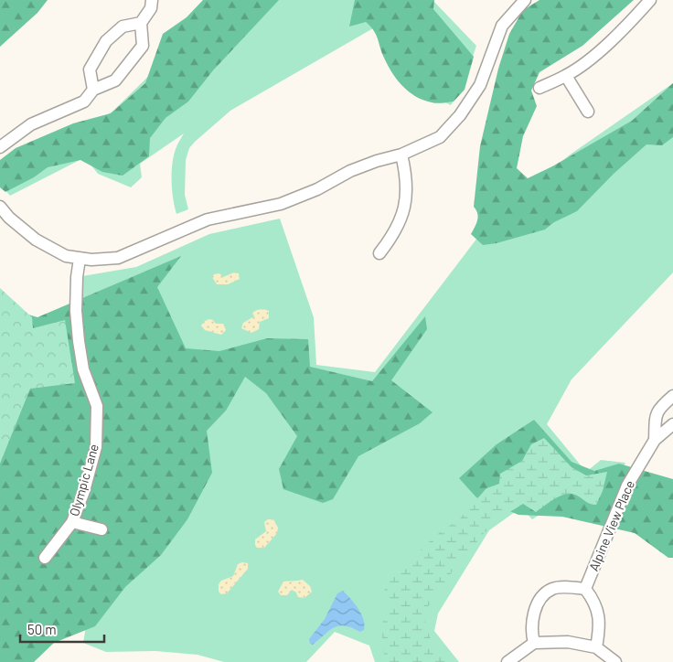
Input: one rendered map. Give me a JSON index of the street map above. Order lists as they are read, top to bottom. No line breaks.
{"streets":{"street":["Olympic Lane","Alpine View Place"]},"scale_bar":"50 m"}
